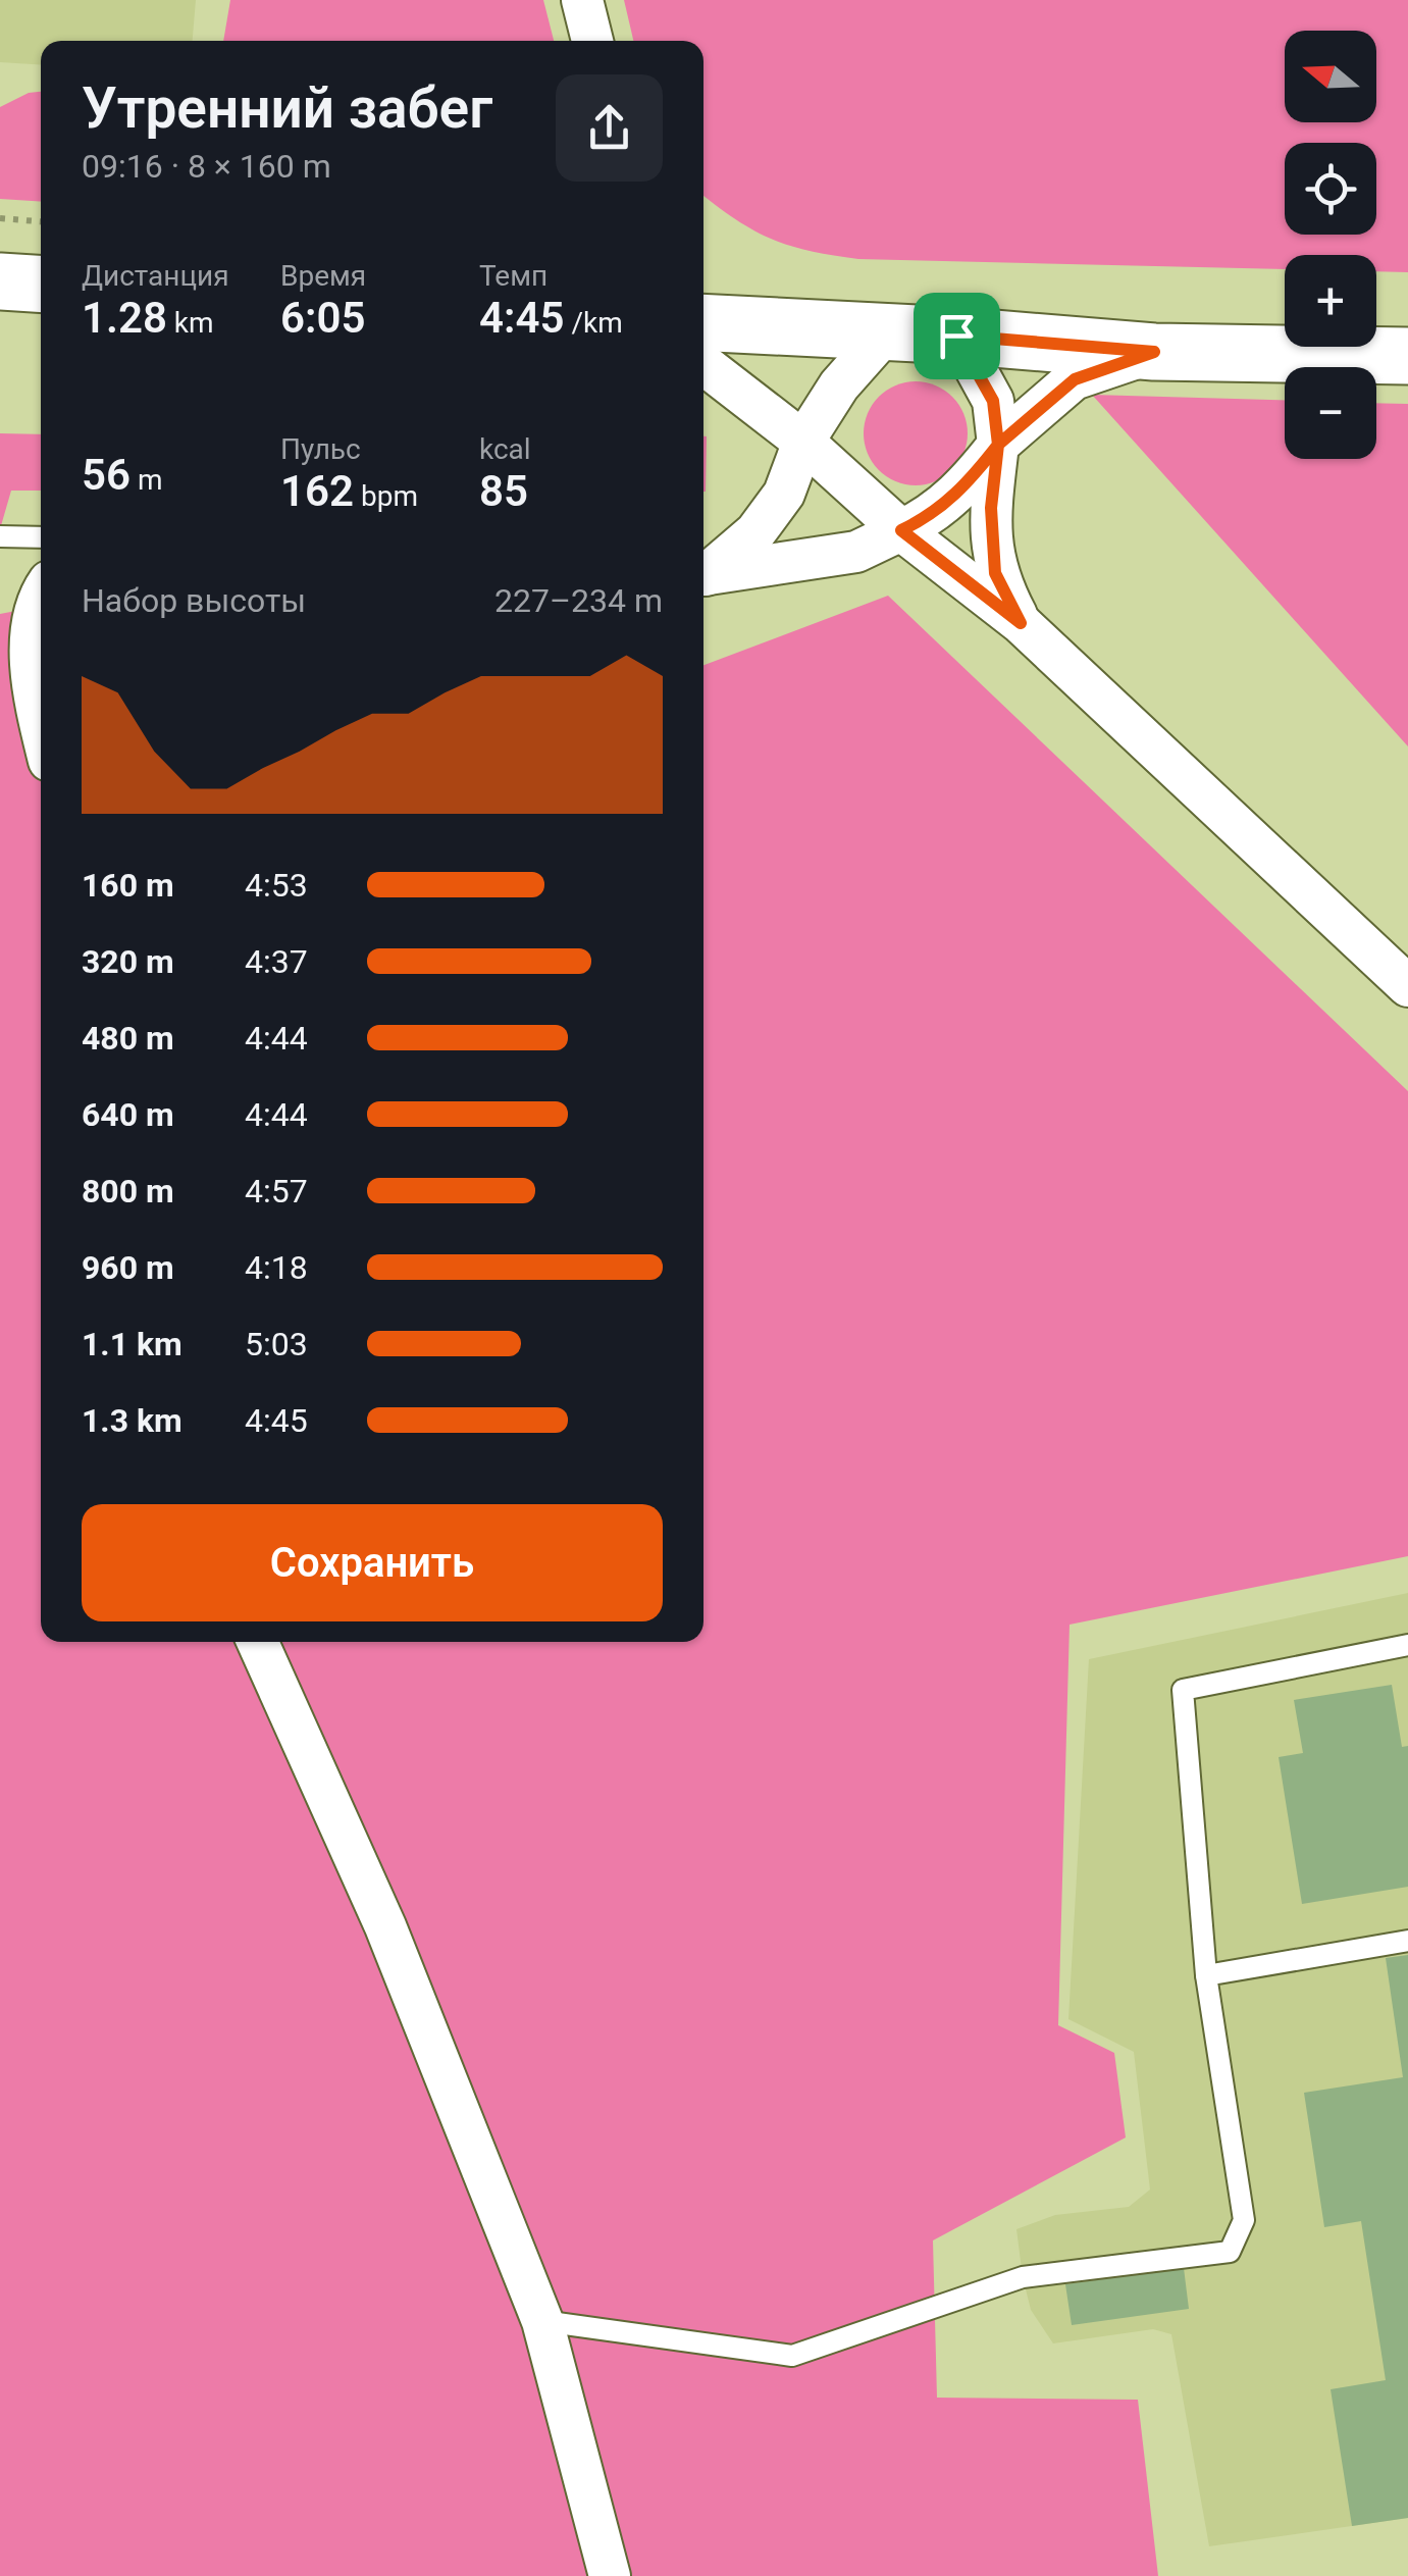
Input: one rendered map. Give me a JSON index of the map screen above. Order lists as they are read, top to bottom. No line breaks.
{"north":"left","page":{"map_buttons":["+","−"],"heading":["Утренний забег","09:16 · 8 × 160 m"],"stats":[["Дистанция","1.28 km"],["Время","6:05"],["Темп","4:45 /km"],["56 m"],["Пульс","162 bpm"],["kcal","85"]],"chart":["Набор высоты","227–234 m"],"list":[{"name":"160 m","note":"4:53"},{"name":"320 m","note":"4:37"},{"name":"480 m","note":"4:44"},{"name":"640 m","note":"4:44"},{"name":"800 m","note":"4:57"},{"name":"960 m","note":"4:18"},{"name":"1.1 km","note":"5:03"},{"name":"1.3 km","note":"4:45"}],"buttons":"Сохранить"}}
